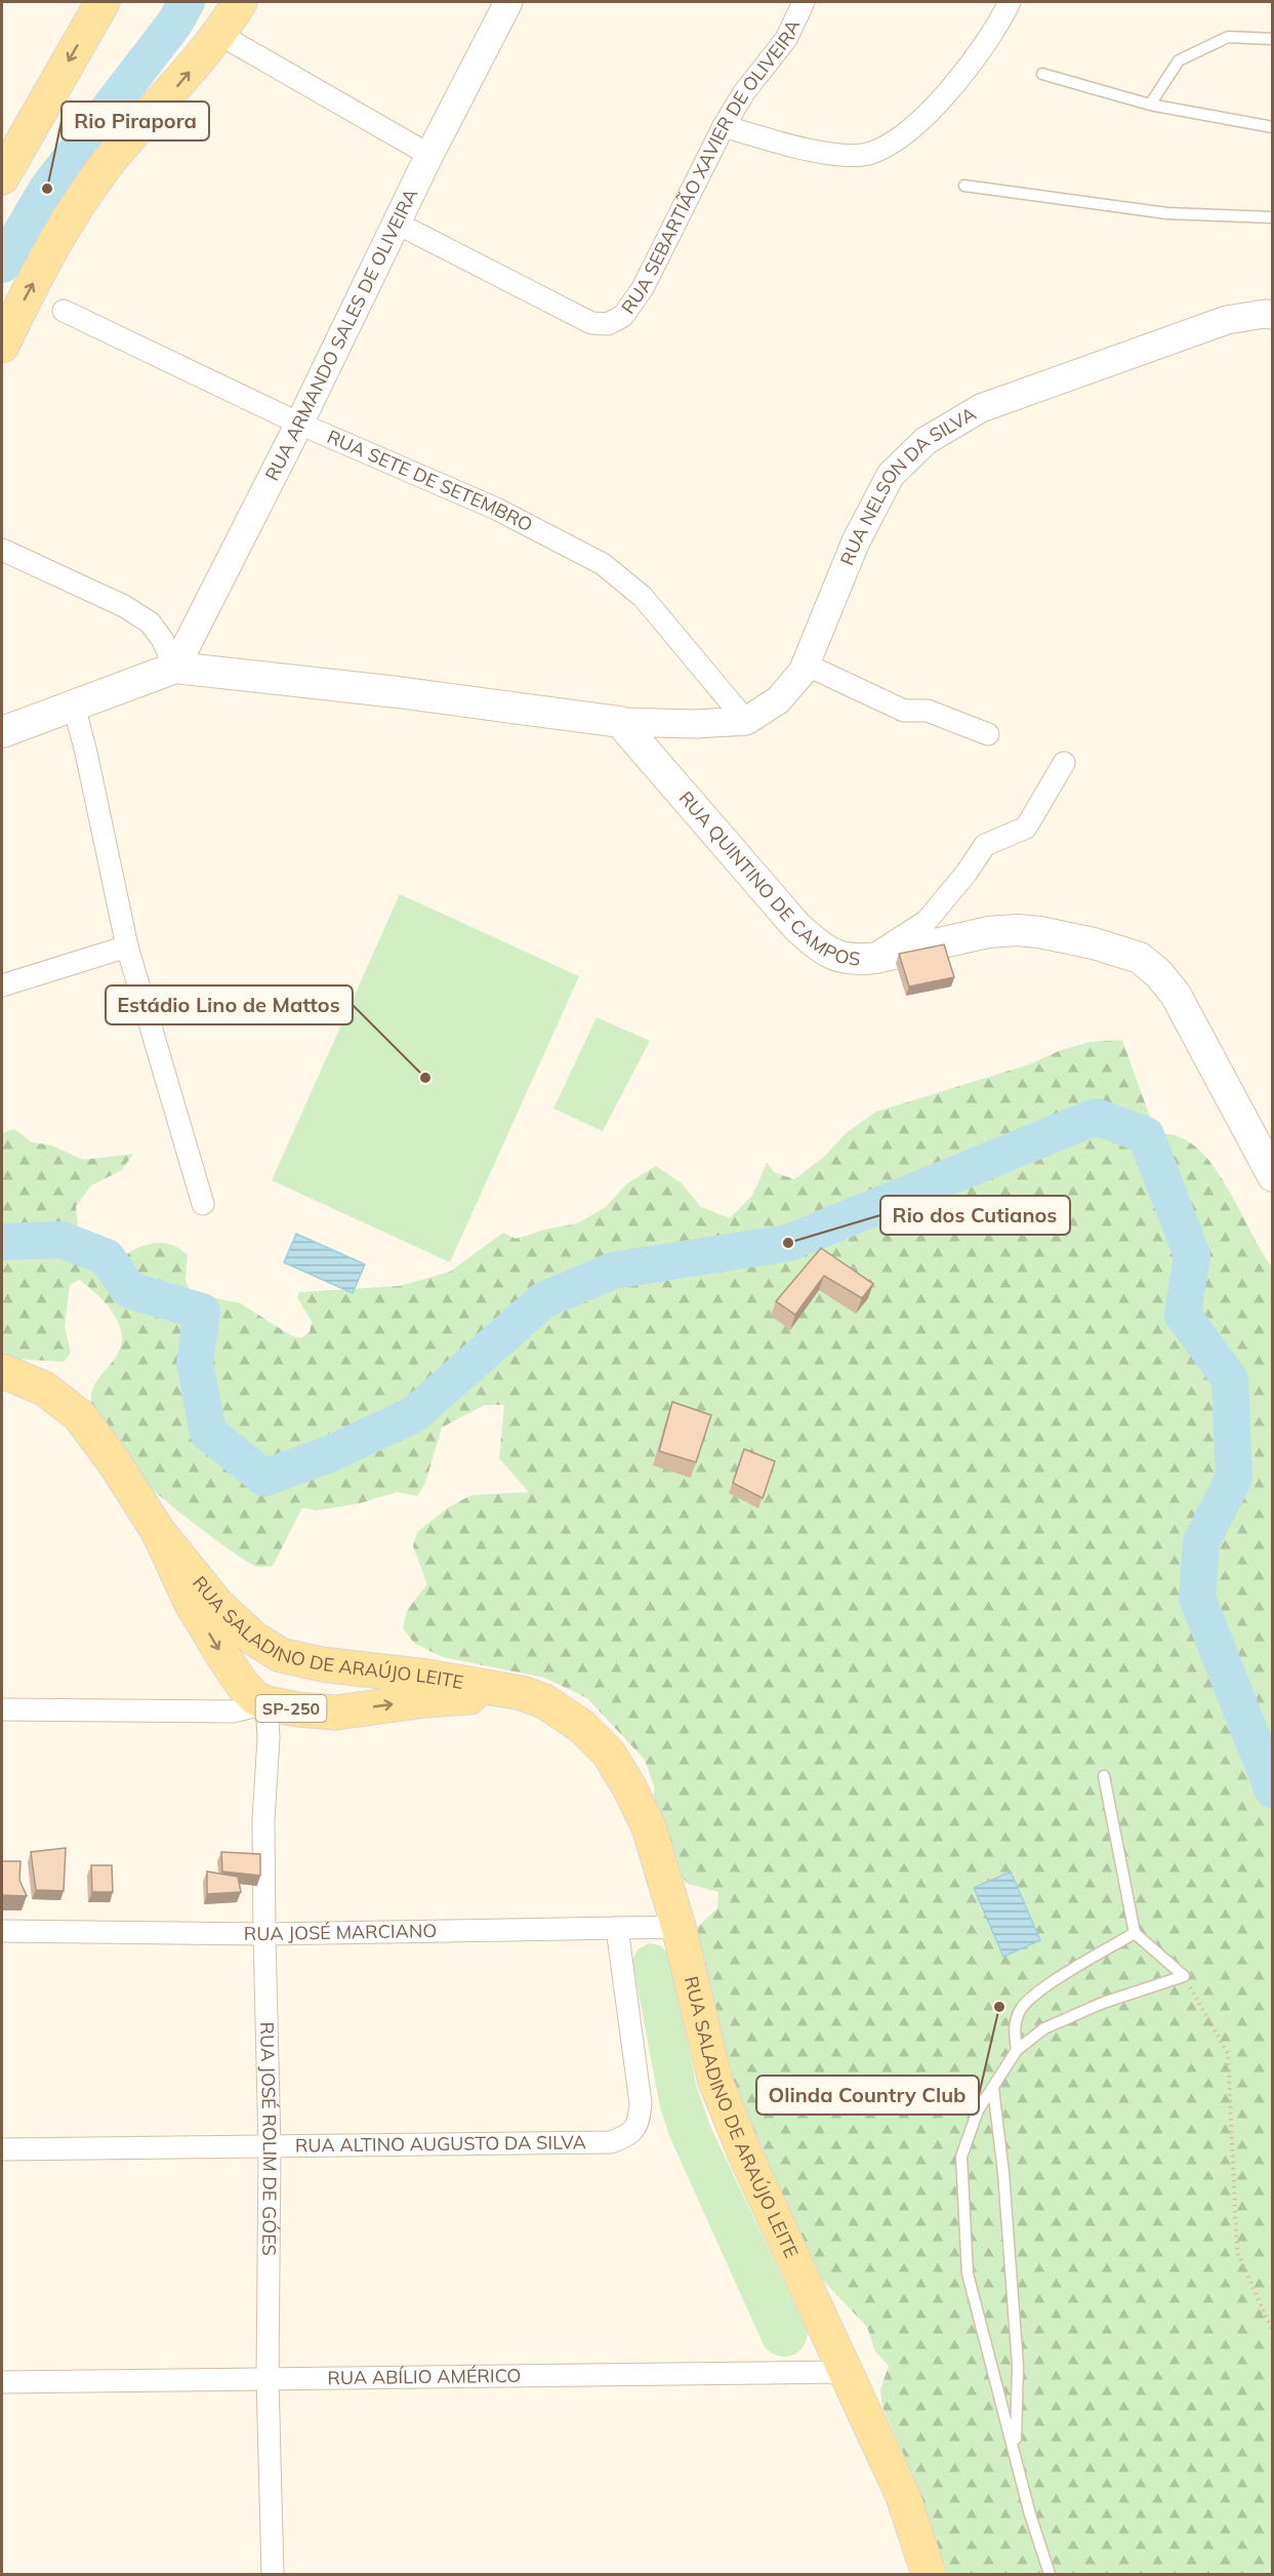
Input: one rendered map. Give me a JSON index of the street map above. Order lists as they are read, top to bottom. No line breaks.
{"streets":{"main road":["RUA QUINTINO DE CAMPOS","RUA SALADINO DE ARAÚJO LEITE","SP-250"],"street":["RUA SEBARTIÃO XAVIER DE OLIVEIRA","RUA ARMANDO SALES DE OLIVEIRA","RUA SETE DE SETEMBRO","RUA NELSON DA SILVA","RUA JOSÉ MARCIANO","RUA JOSÉ ROLIM DE GÓES","RUA ALTINO AUGUSTO DA SILVA","RUA ABÍLIO AMÉRICO"]},"crossings":[["RUA SEBARTIÃO XAVIER DE OLIVEIRA","RUA ARMANDO SALES DE OLIVEIRA"],["RUA ARMANDO SALES DE OLIVEIRA","RUA SETE DE SETEMBRO"],["RUA SETE DE SETEMBRO","RUA NELSON DA SILVA"],["RUA NELSON DA SILVA","RUA QUINTINO DE CAMPOS"],["RUA SALADINO DE ARAÚJO LEITE","RUA JOSÉ MARCIANO"],["RUA SALADINO DE ARAÚJO LEITE","RUA JOSÉ ROLIM DE GÓES"],["RUA SALADINO DE ARAÚJO LEITE","RUA ABÍLIO AMÉRICO"],["RUA JOSÉ MARCIANO","RUA JOSÉ ROLIM DE GÓES"],["RUA JOSÉ MARCIANO","RUA ALTINO AUGUSTO DA SILVA"],["RUA JOSÉ ROLIM DE GÓES","RUA ALTINO AUGUSTO DA SILVA"],["RUA JOSÉ ROLIM DE GÓES","RUA ABÍLIO AMÉRICO"]],"places":["Rio Pirapora","Estádio Lino de Mattos","Rio dos Cutianos","Olinda Country Club"]}
